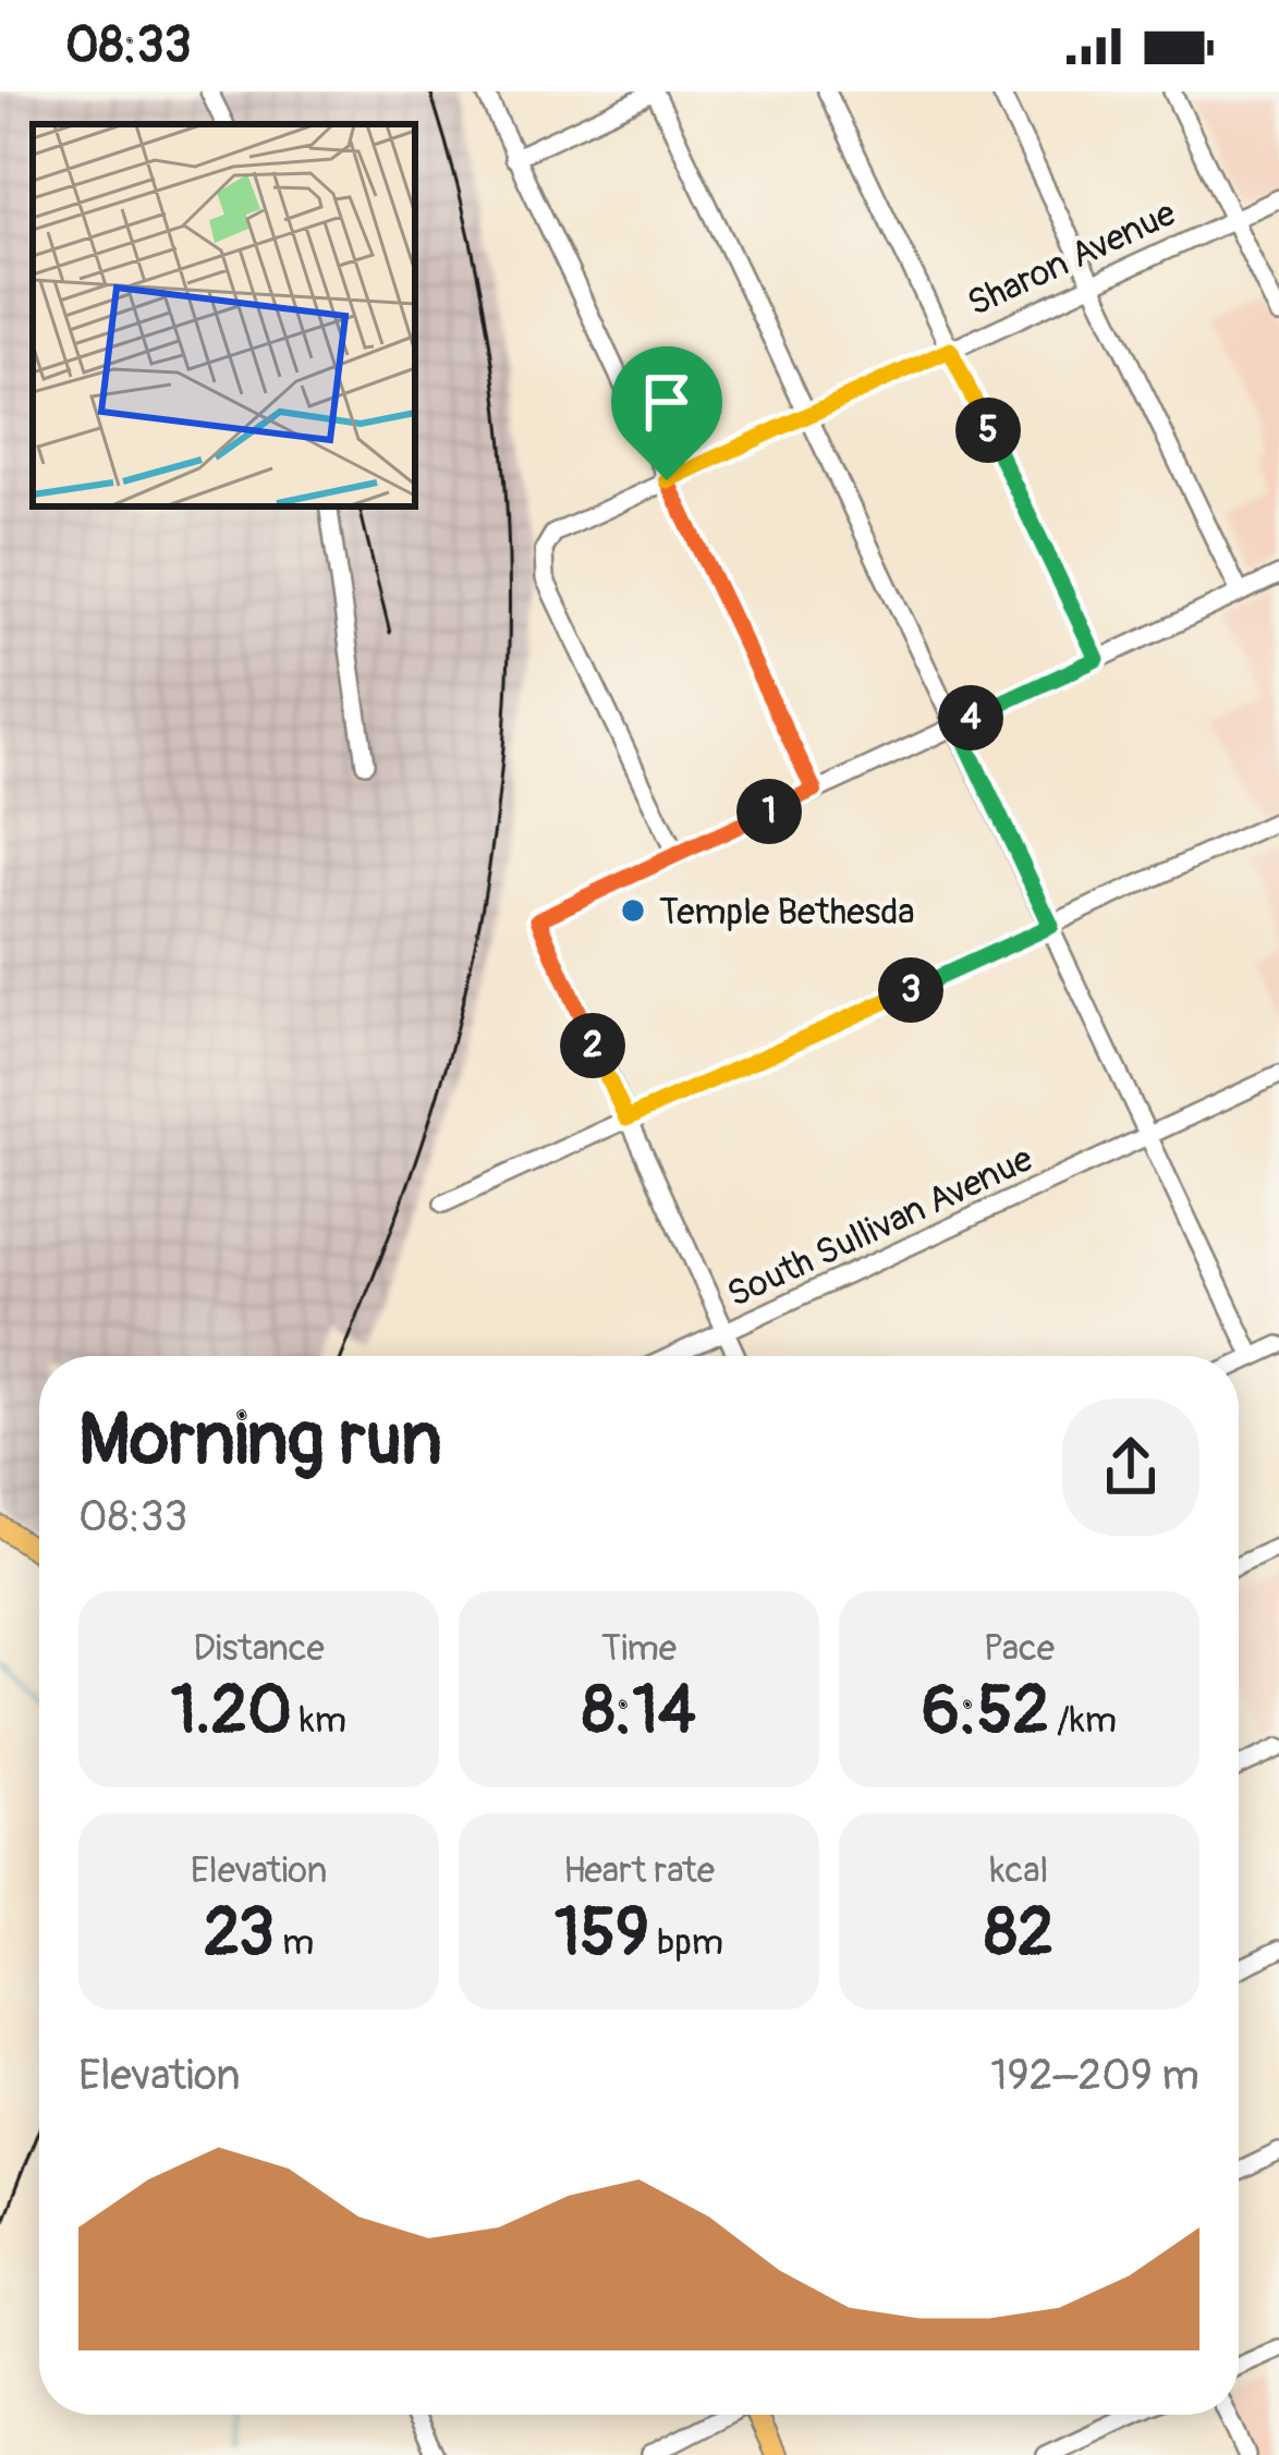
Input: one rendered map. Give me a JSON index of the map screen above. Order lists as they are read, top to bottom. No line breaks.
{"streets":{"street":["Sharon Avenue","South Sullivan Avenue"]},"places":["Temple Bethesda"],"page":{"status":"08:33","pins":["5","4","1","3","2"],"heading":["Morning run","08:33"],"stats":[["Distance","1.20 km"],["Time","8:14"],["Pace","6:52 /km"],["Elevation","23 m"],["Heart rate","159 bpm"],["kcal","82"]],"chart":["Elevation","192–209 m"]}}
